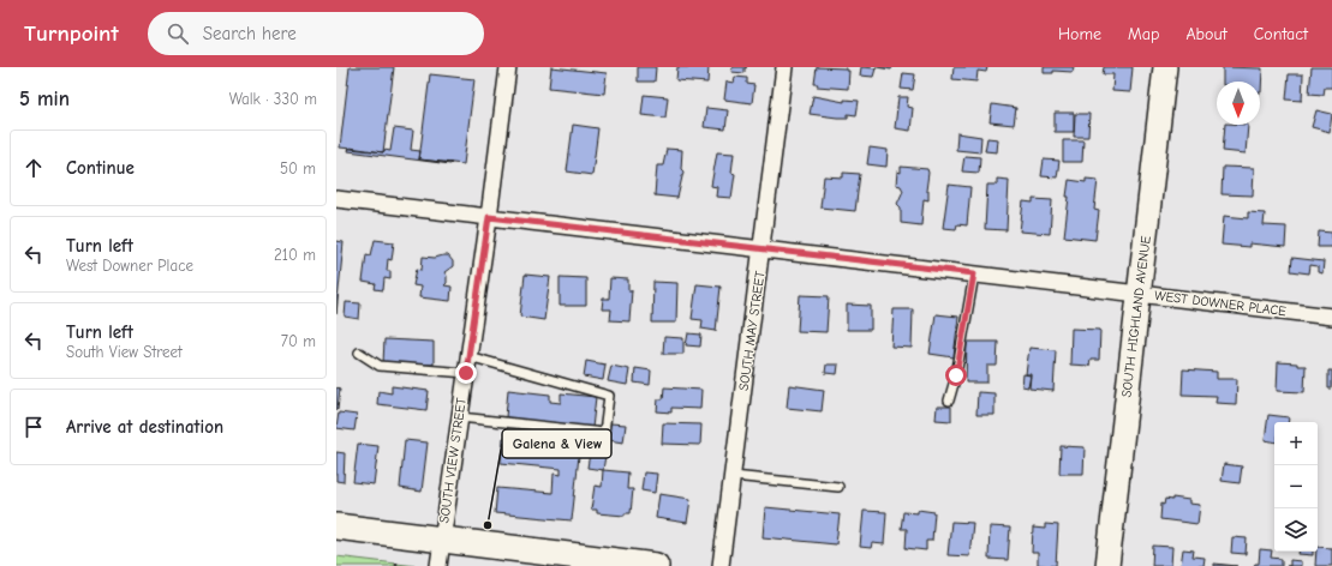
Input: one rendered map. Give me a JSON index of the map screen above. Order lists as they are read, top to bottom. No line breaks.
{"streets":{"street":["WEST DOWNER PLACE","SOUTH HIGHLAND AVENUE","SOUTH MAY STREET","SOUTH VIEW STREET"]},"crossings":[["WEST DOWNER PLACE","SOUTH HIGHLAND AVENUE"],["WEST DOWNER PLACE","SOUTH MAY STREET"],["WEST DOWNER PLACE","SOUTH VIEW STREET"]],"places":["Galena & View"],"north":"bottom","page":{"header":"Turnpoint","search":"Search here","nav":["Home","Map","About","Contact"],"heading":["5 min","Walk · 330 m"],"list":[["Continue","50 m"],["Turn left","West Downer Place","210 m"],["Turn left","South View Street","70 m"],"Arrive at destination"],"map_buttons":["+","−"]}}
